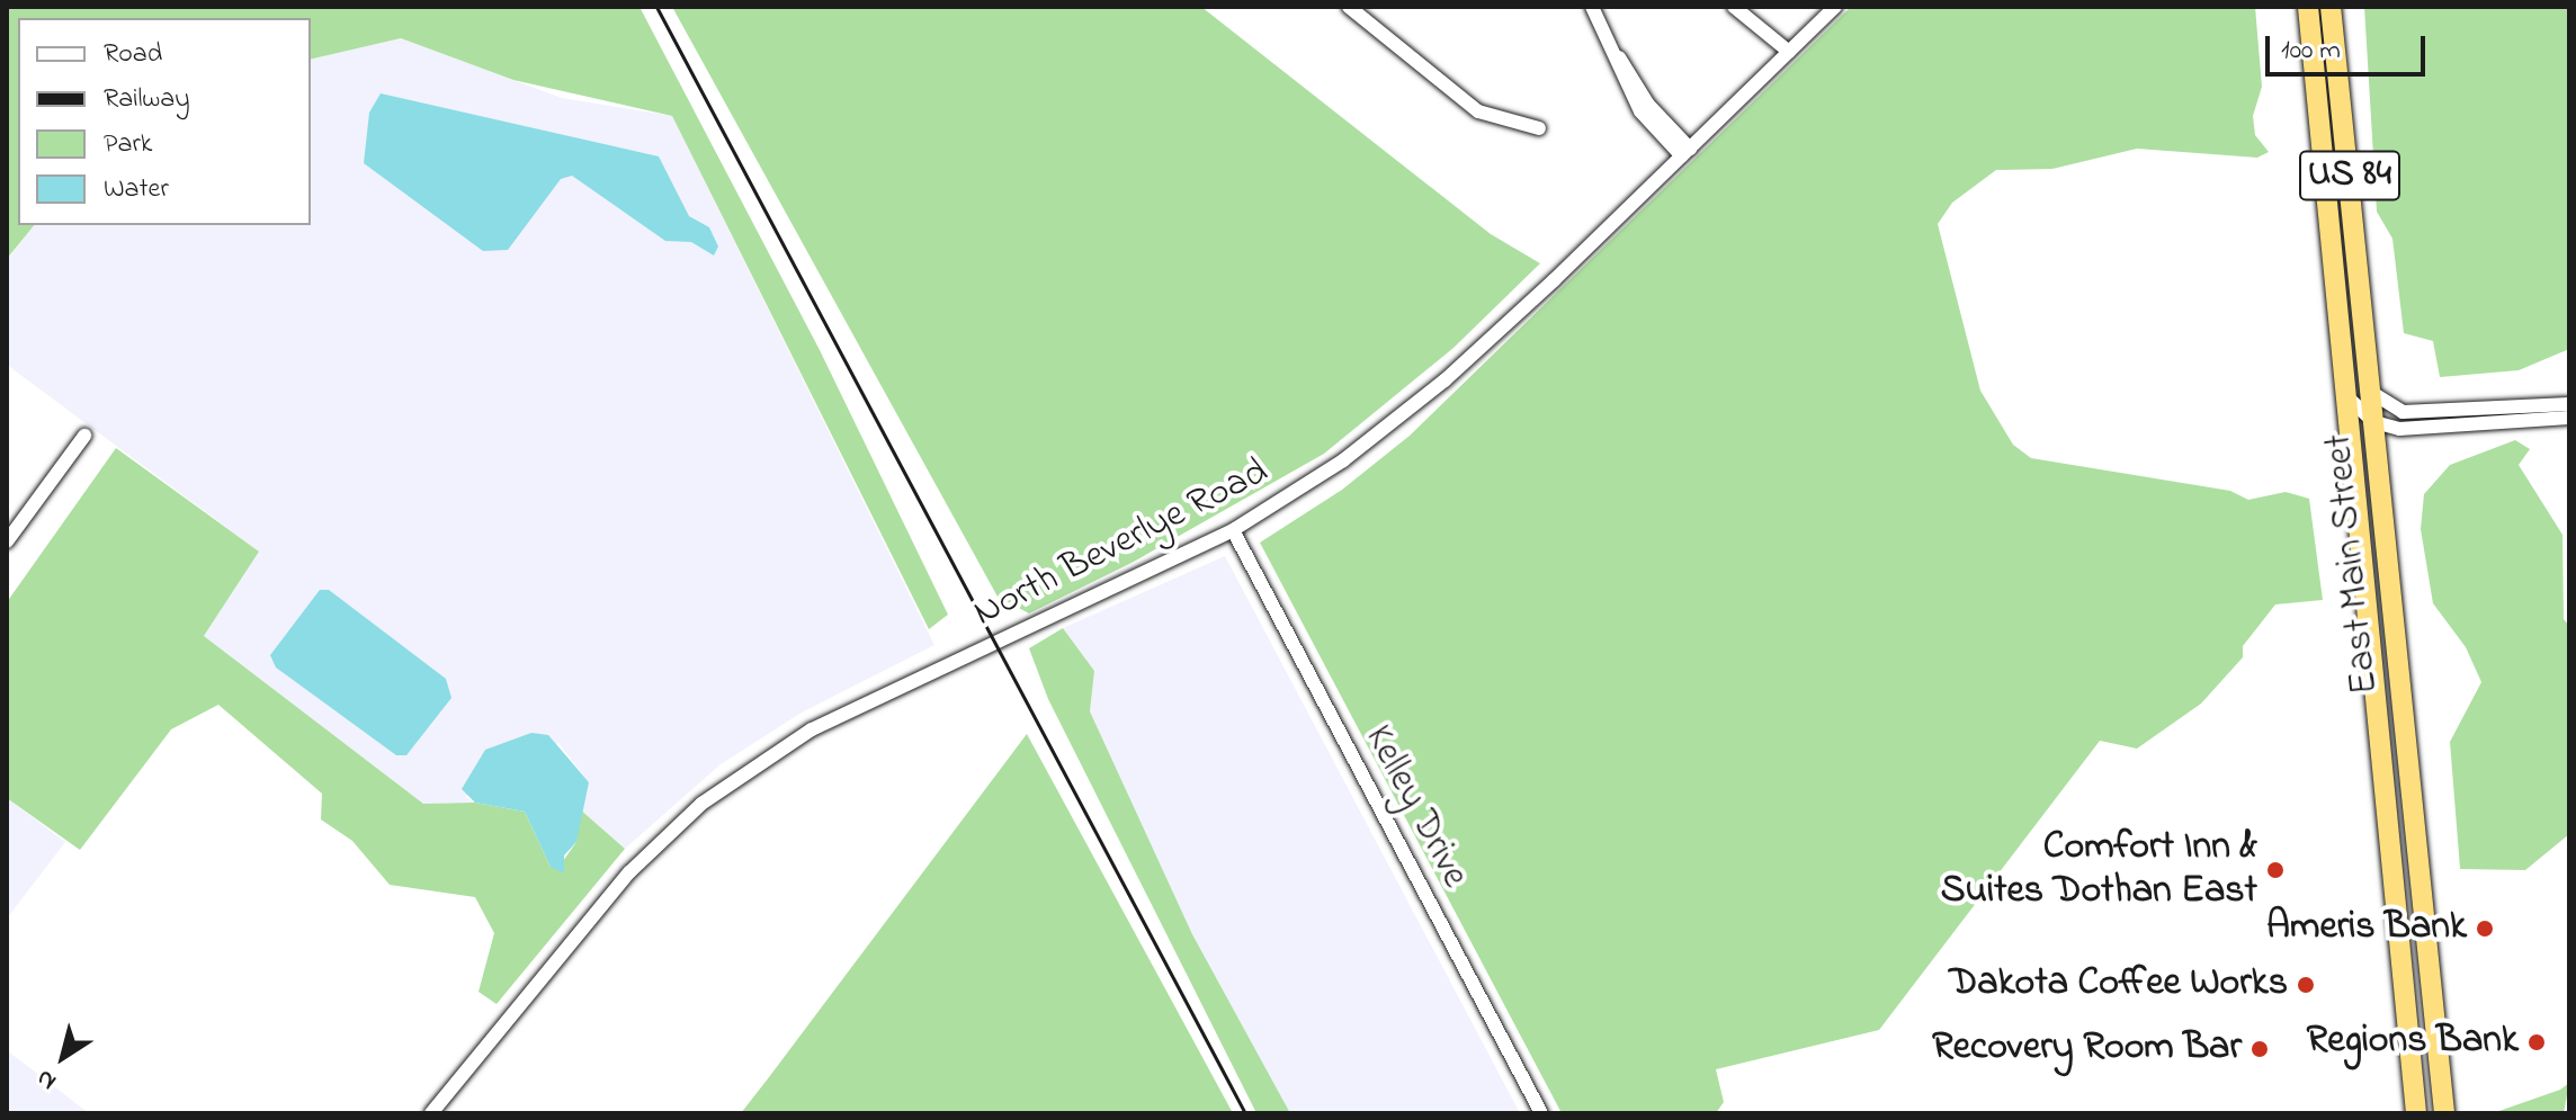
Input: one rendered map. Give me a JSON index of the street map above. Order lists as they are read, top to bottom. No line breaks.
{"streets":{"highway":["US 84","East Main Street"],"street":["North Beverlye Road","Kelley Drive"]},"crossings":[["North Beverlye Road","Kelley Drive"]],"places":["Comfort Inn & Suites Dothan East","Ameris Bank","Dakota Coffee Works","Regions Bank","Recovery Room Bar"],"legend":["Road","Railway","Park","Water"],"scale_bar":"100 m","north":"bottom left"}
